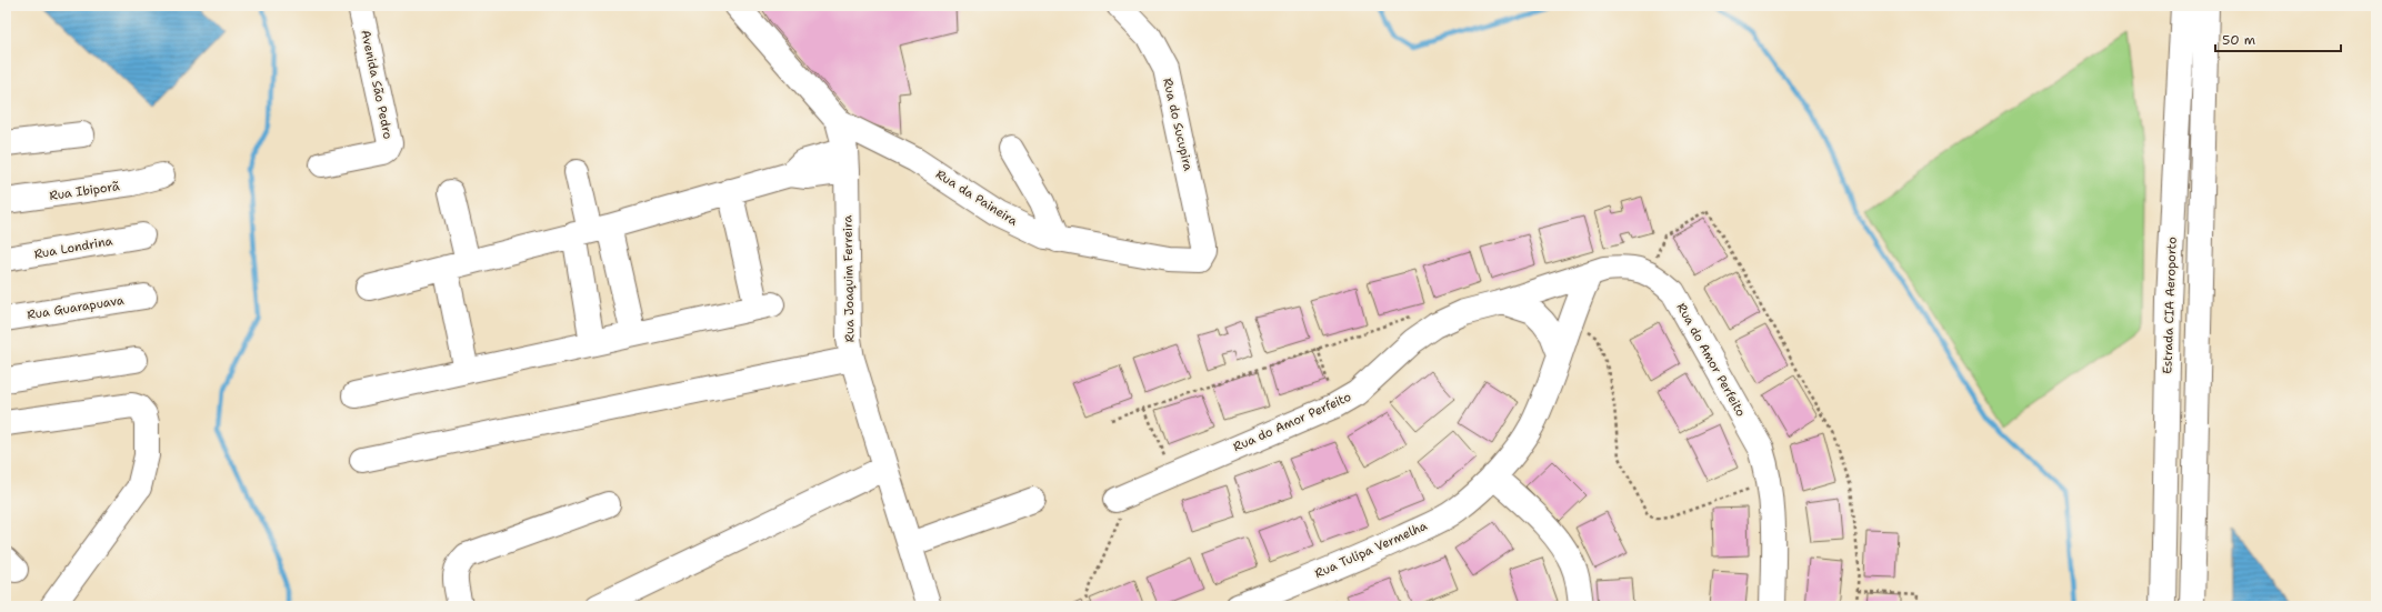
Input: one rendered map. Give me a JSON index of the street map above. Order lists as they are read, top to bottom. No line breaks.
{"streets":{"main road":["Avenida São Pedro","Rua do Sucupira","Rua Ibiporã","Rua da Paineira","Rua Londrina","Rua Joaquim Ferreira","Estrada CIA Aeroporto","Rua Guarapuava","Rua do Amor Perfeito","Rua Tulipa Vermelha"]},"crossings":[["Rua do Sucupira","Rua da Paineira"],["Rua da Paineira","Rua Joaquim Ferreira"],["Rua do Amor Perfeito","Rua Tulipa Vermelha"]],"scale_bar":"50 m"}
